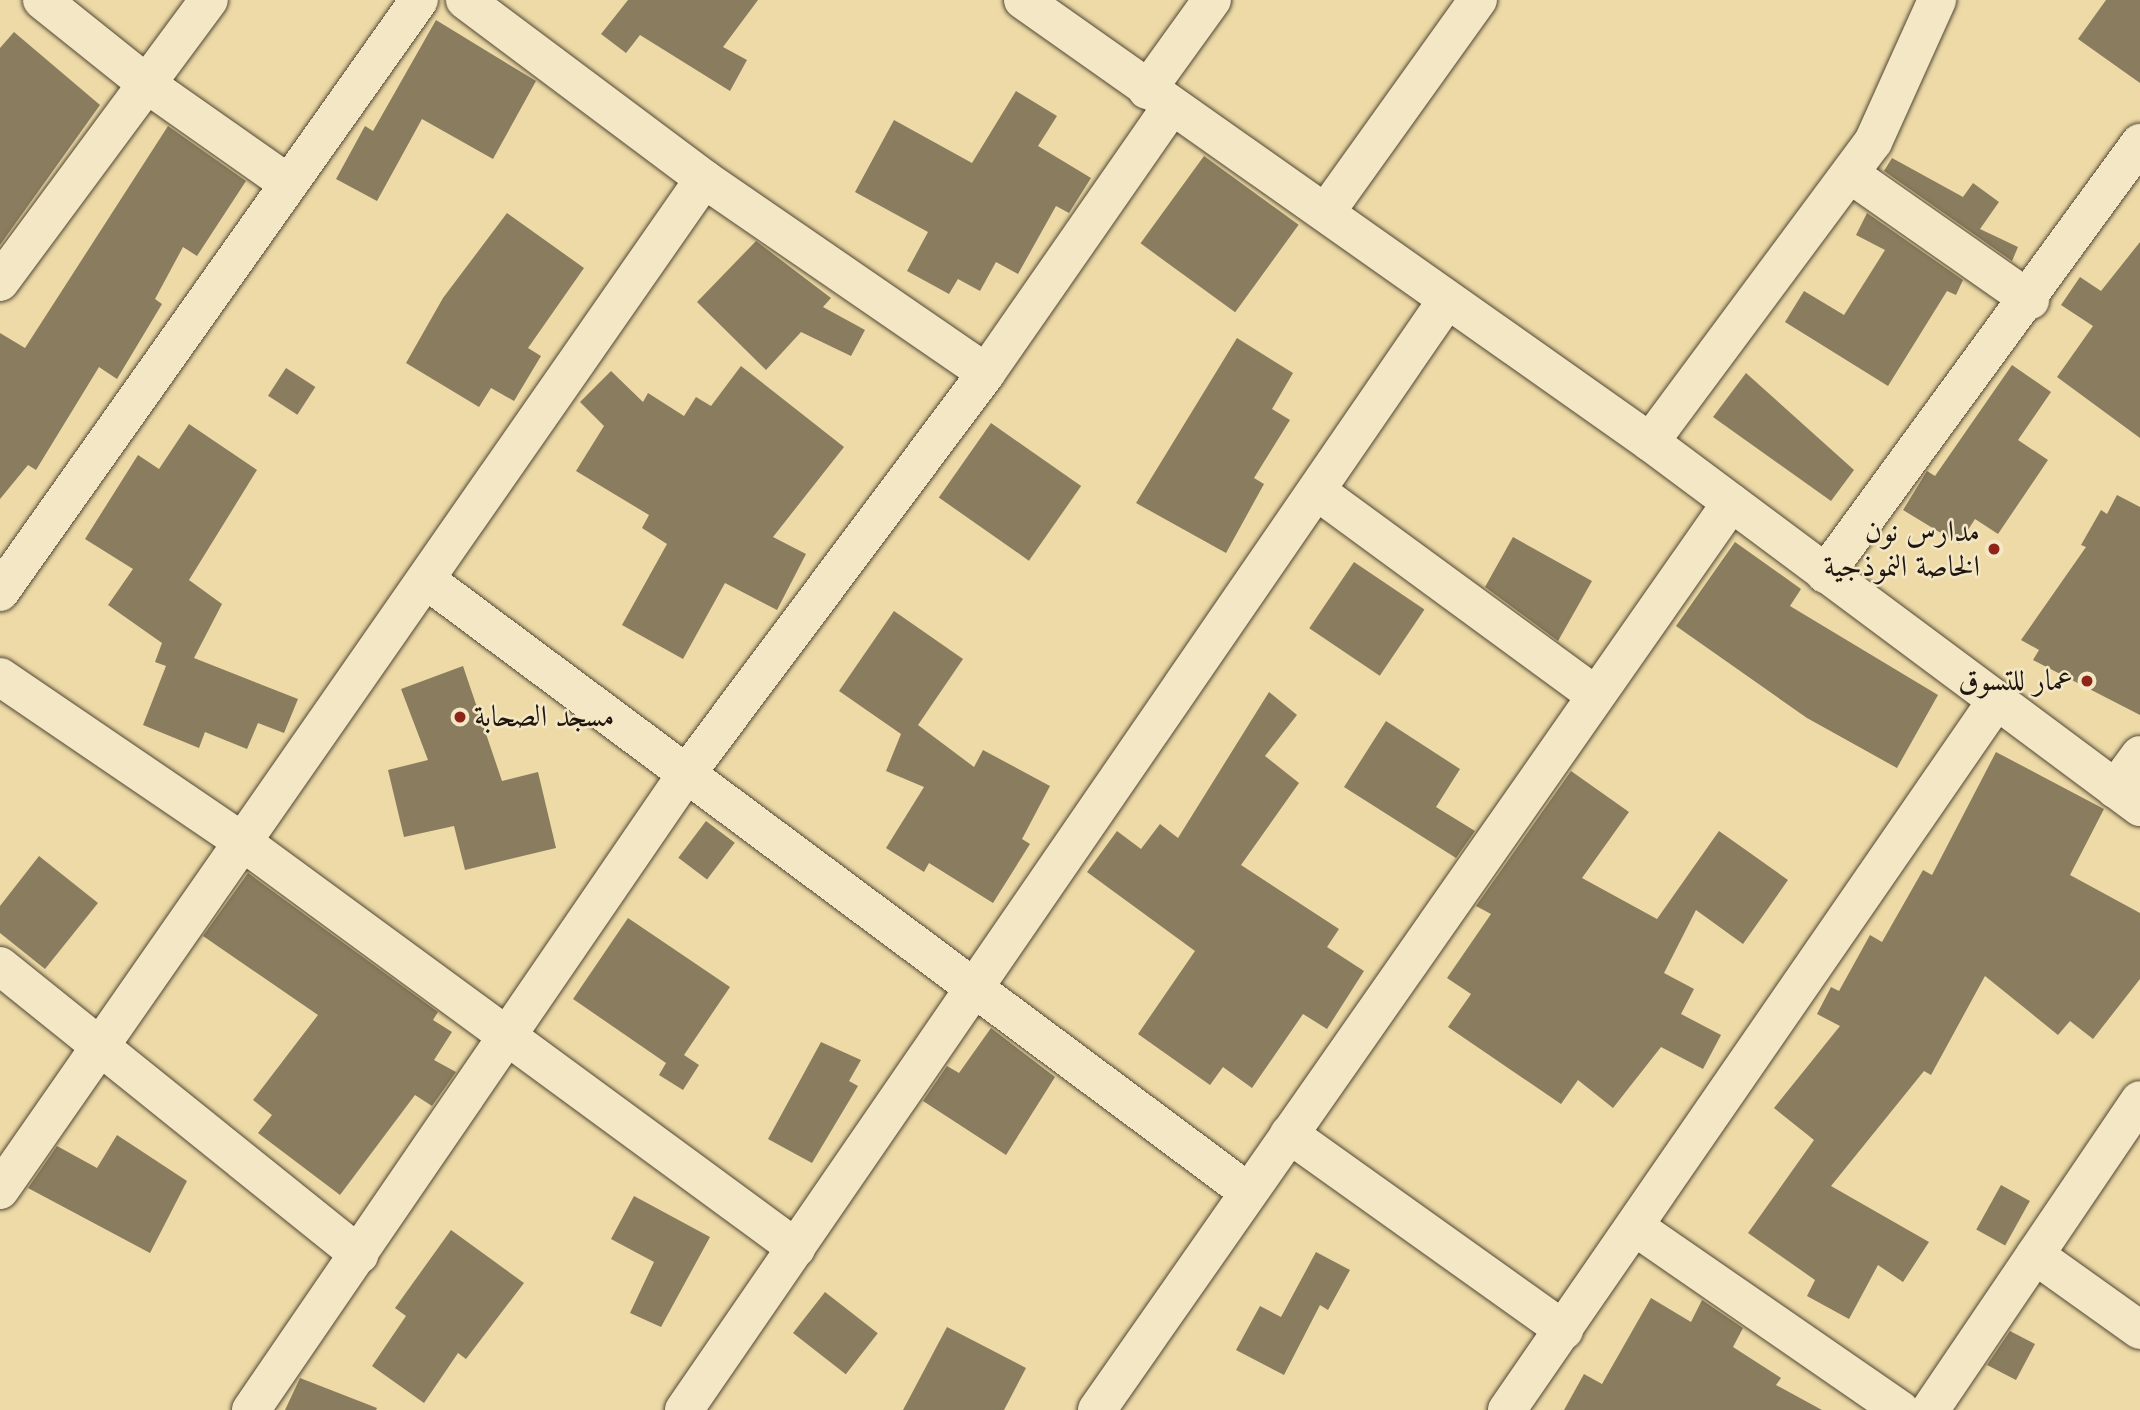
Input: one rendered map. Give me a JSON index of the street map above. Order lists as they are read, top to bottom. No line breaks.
{"places":["مدارس نون الخاصة النموذجية","عمار للتسوق","مسجد الصحابة"]}
